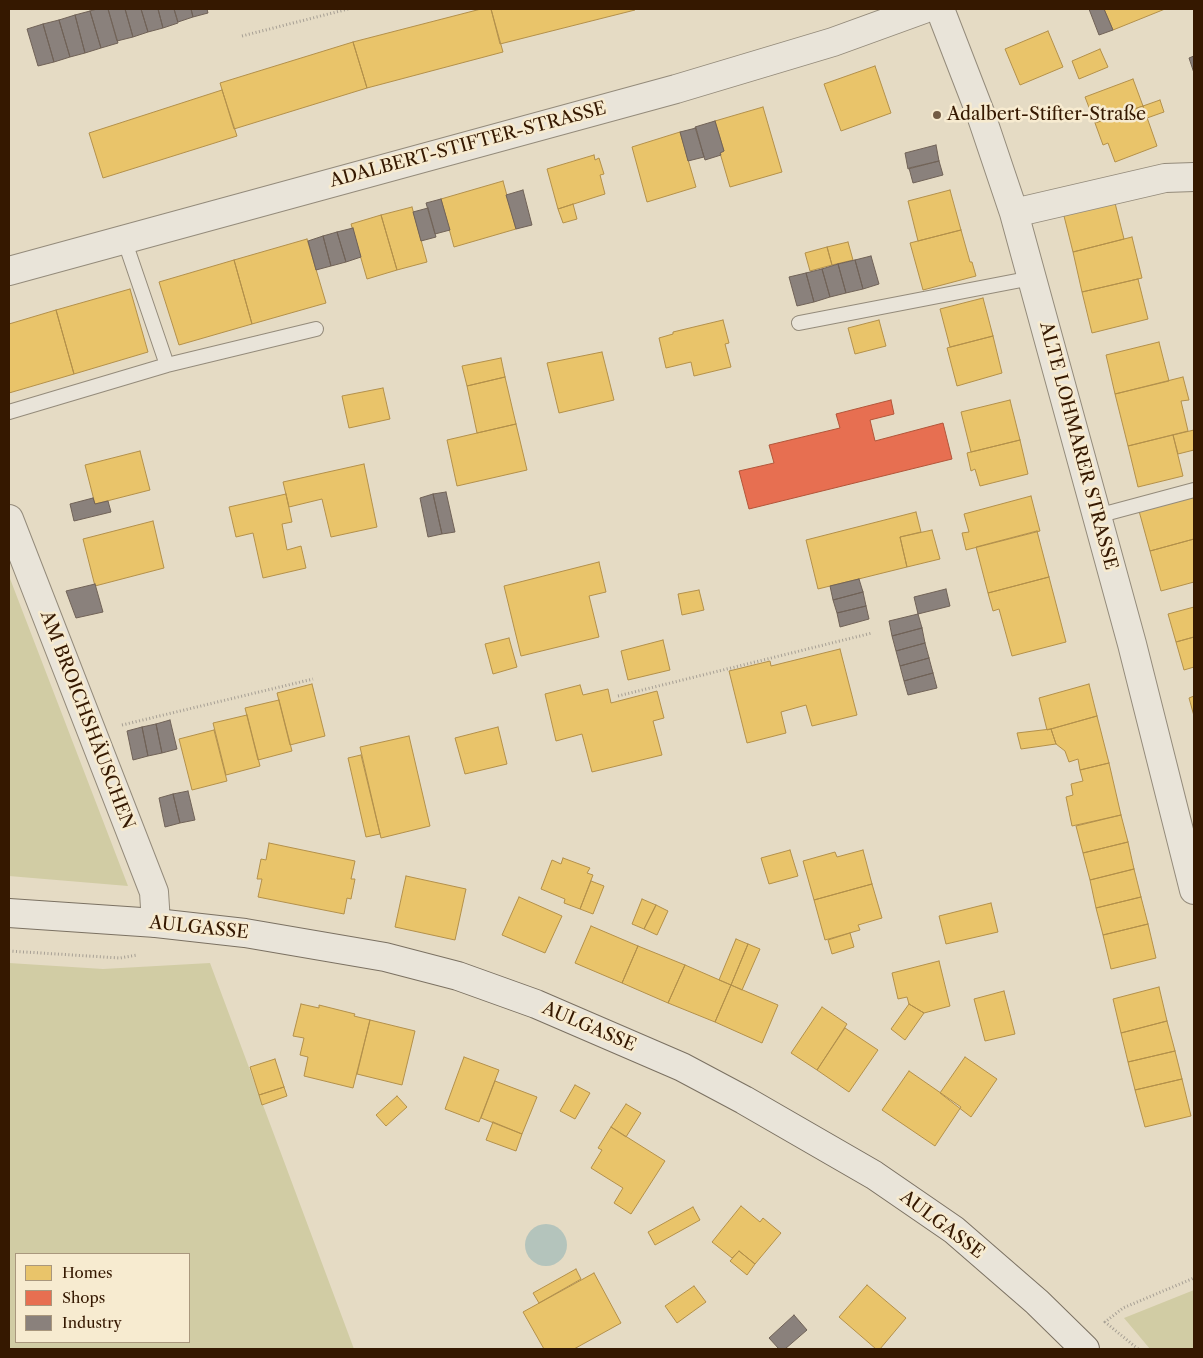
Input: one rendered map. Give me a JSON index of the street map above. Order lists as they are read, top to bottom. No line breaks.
{"streets":{"street":["ADALBERT-STIFTER-STRASSE","ALTE LOHMARER STRASSE","AM BROICHSHÄUSCHEN","AULGASSE"]},"crossings":[["AM BROICHSHÄUSCHEN","AULGASSE"]],"places":["Adalbert-Stifter-Straße"],"legend":["Homes","Shops","Industry"]}
